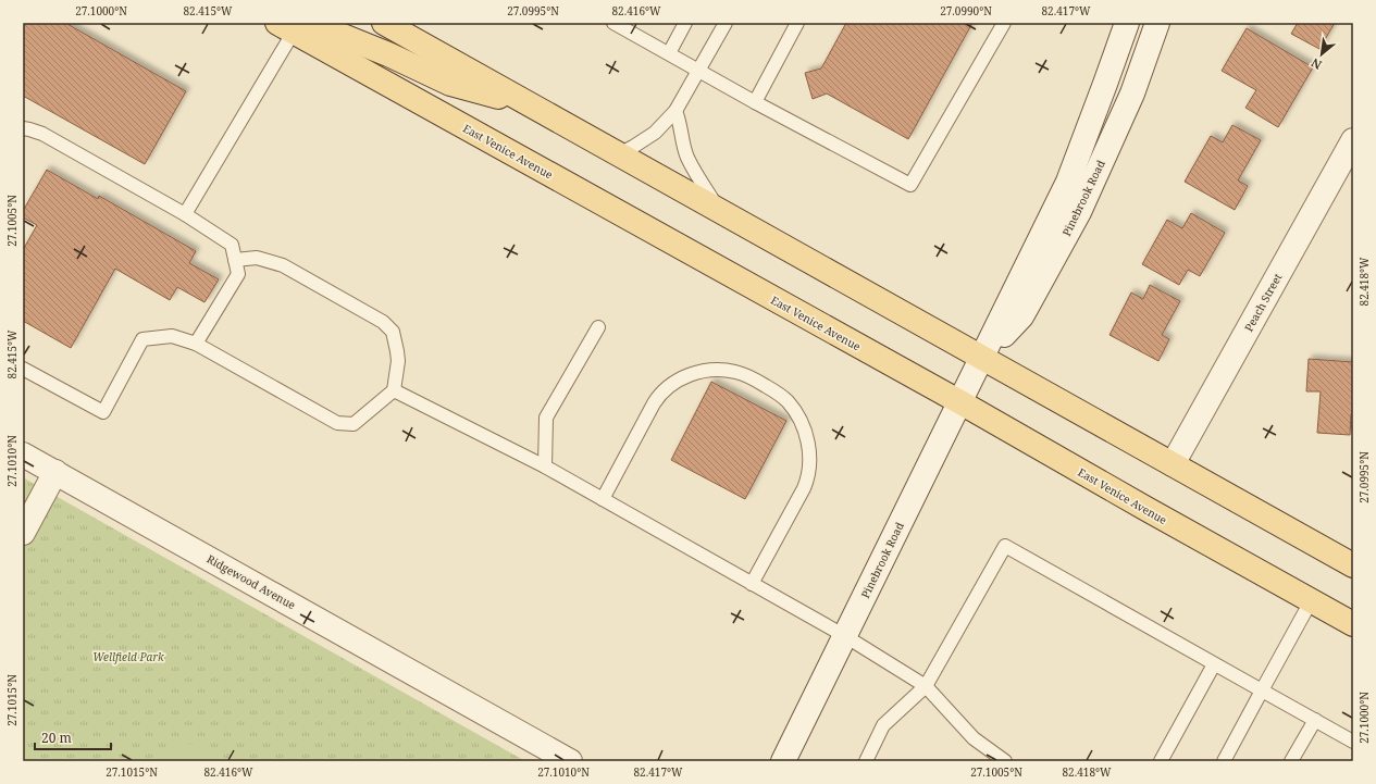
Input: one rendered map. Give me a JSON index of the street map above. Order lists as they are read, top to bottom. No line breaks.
{"streets":{"main road":["East Venice Avenue"],"street":["Pinebrook Road","Peach Street","Ridgewood Avenue"]},"crossings":[["East Venice Avenue","Pinebrook Road"]],"parks":["Wellfield Park"],"scale_bar":"20 m","north":"bottom left","coordinates":["27.1000°N","82.415°W","27.0995°N","82.416°W","27.0990°N","82.417°W","27.1005°N","82.418°W","27.1010°N","27.1015°N"]}
